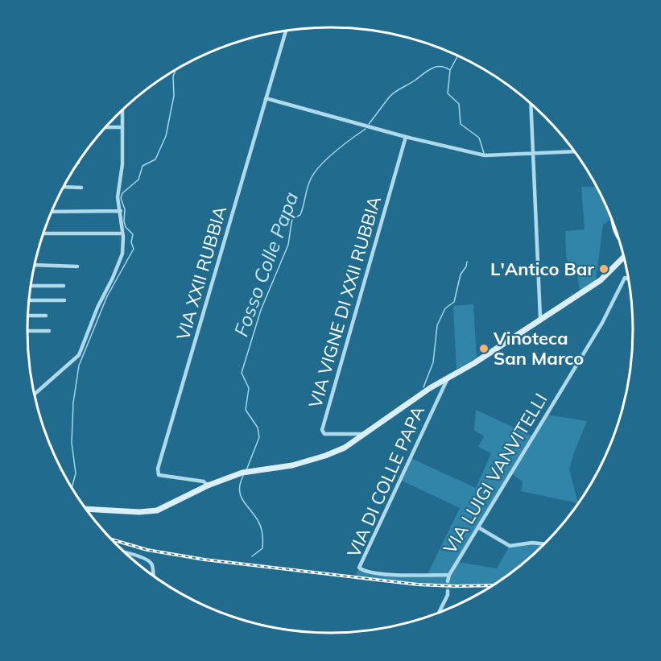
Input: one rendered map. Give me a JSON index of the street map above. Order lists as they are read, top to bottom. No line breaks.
{"streets":{"street":["VIA XXII RUBBIA","VIA VIGNE DI XXII RUBBIA","VIA LUIGI VANVITELLI","VIA DI COLLE PAPA"]},"crossings":[["VIA LUIGI VANVITELLI","VIA DI COLLE PAPA"]],"water":["Fosso Colle Papa"],"places":["L'Antico Bar","Vinoteca San Marco"]}
